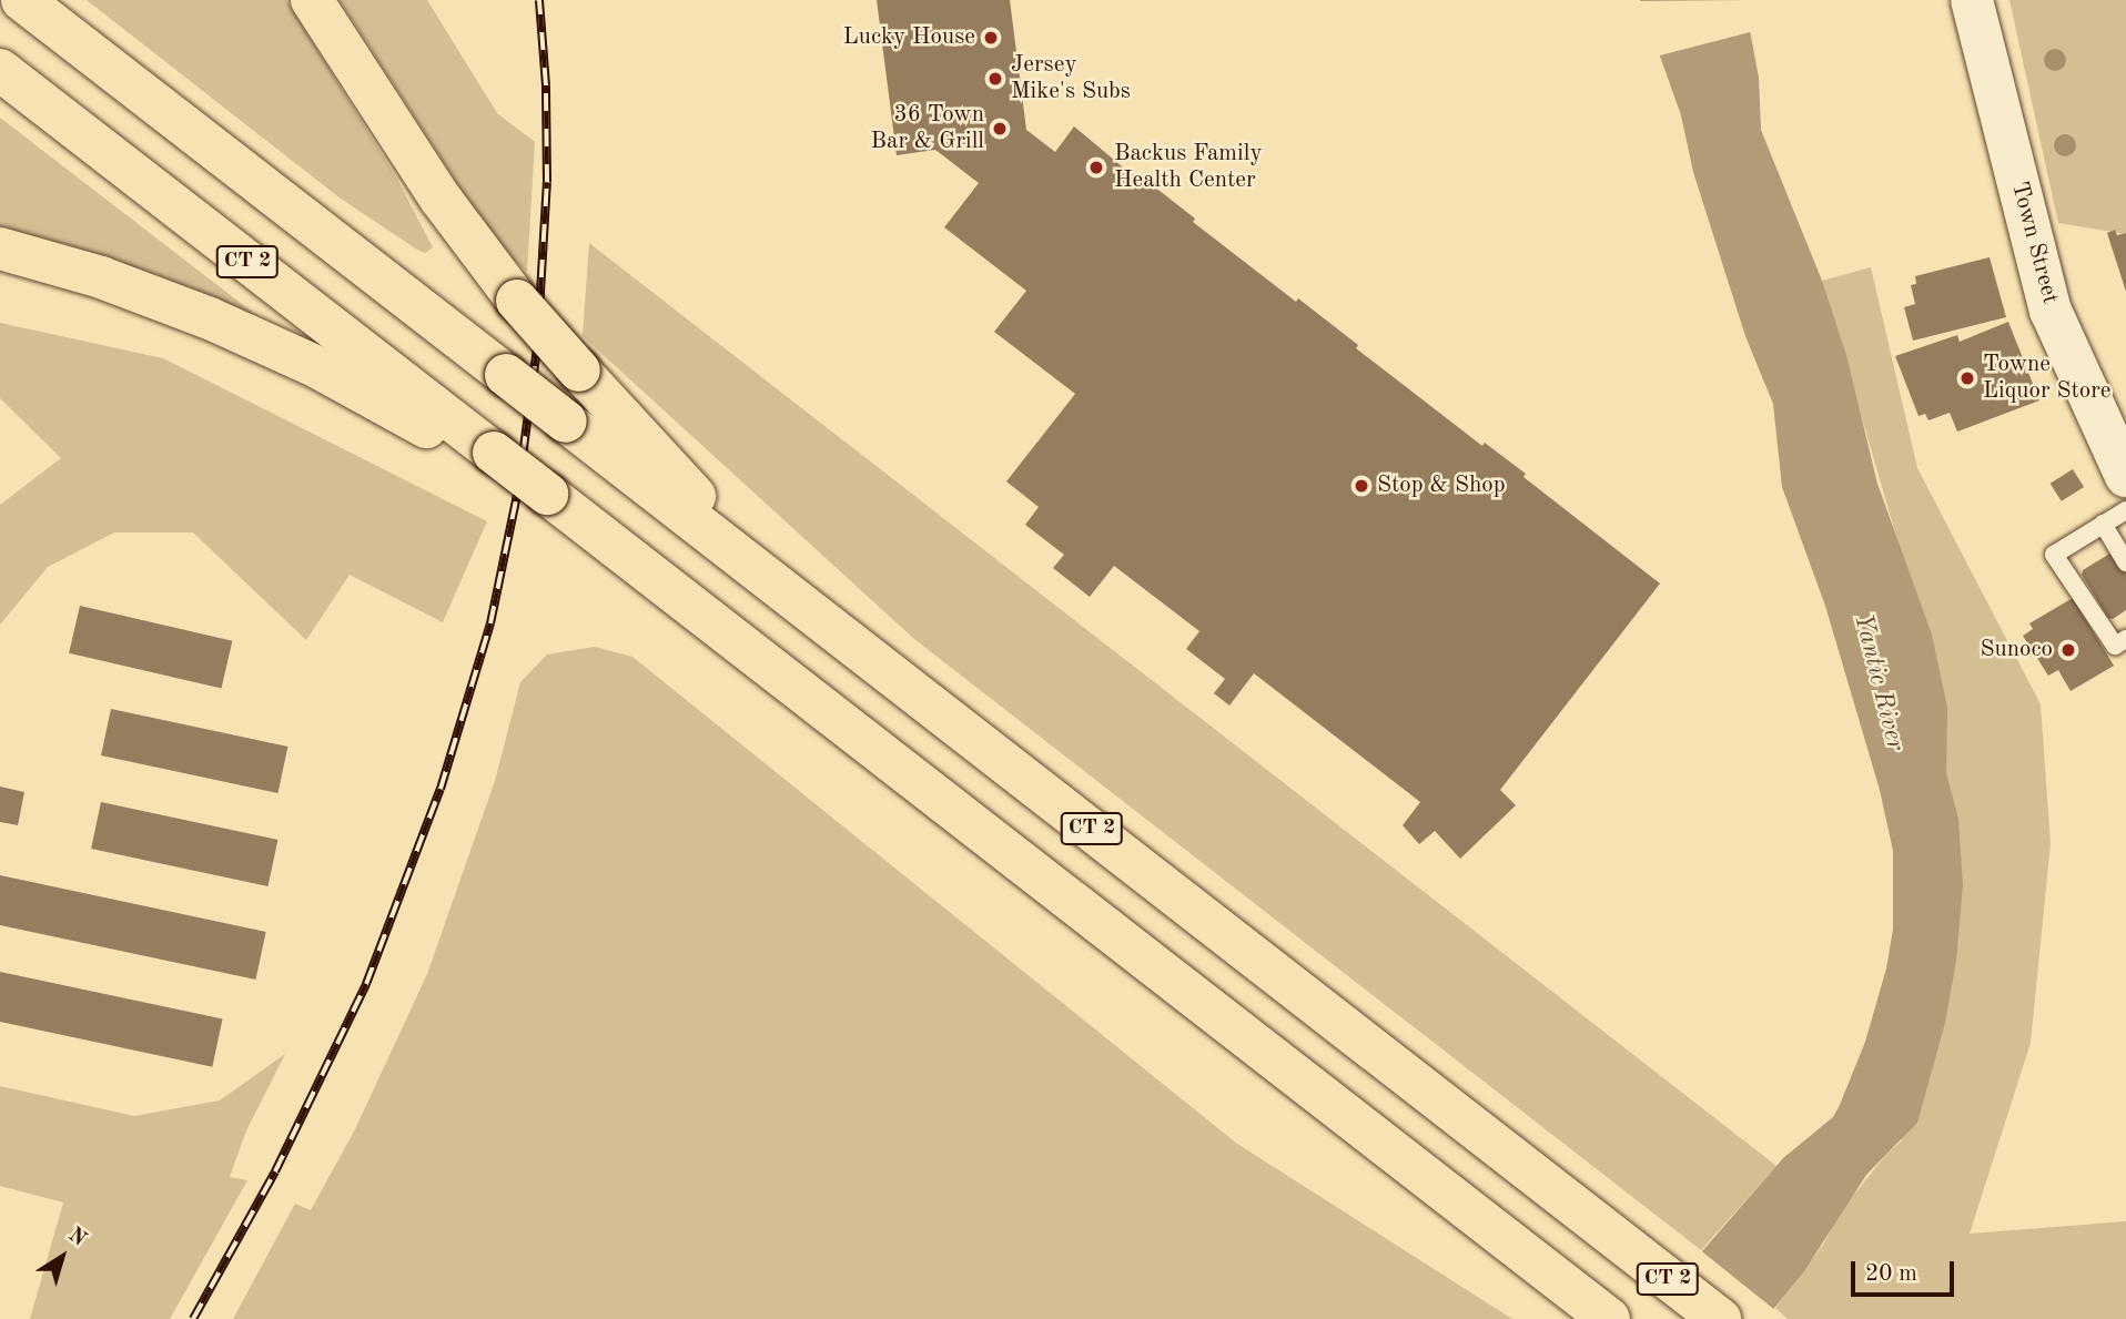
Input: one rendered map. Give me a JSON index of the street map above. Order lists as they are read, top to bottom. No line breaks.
{"streets":{"highway":["CT 2"],"main road":["Town Street"]},"water":["Yantic River"],"places":["Lucky House","Jersey Mike's Subs","36 Town Bar & Grill","Backus Family Health Center","Towne Liquor Store","Stop & Shop","Sunoco"],"scale_bar":"20 m","north":"top right"}
